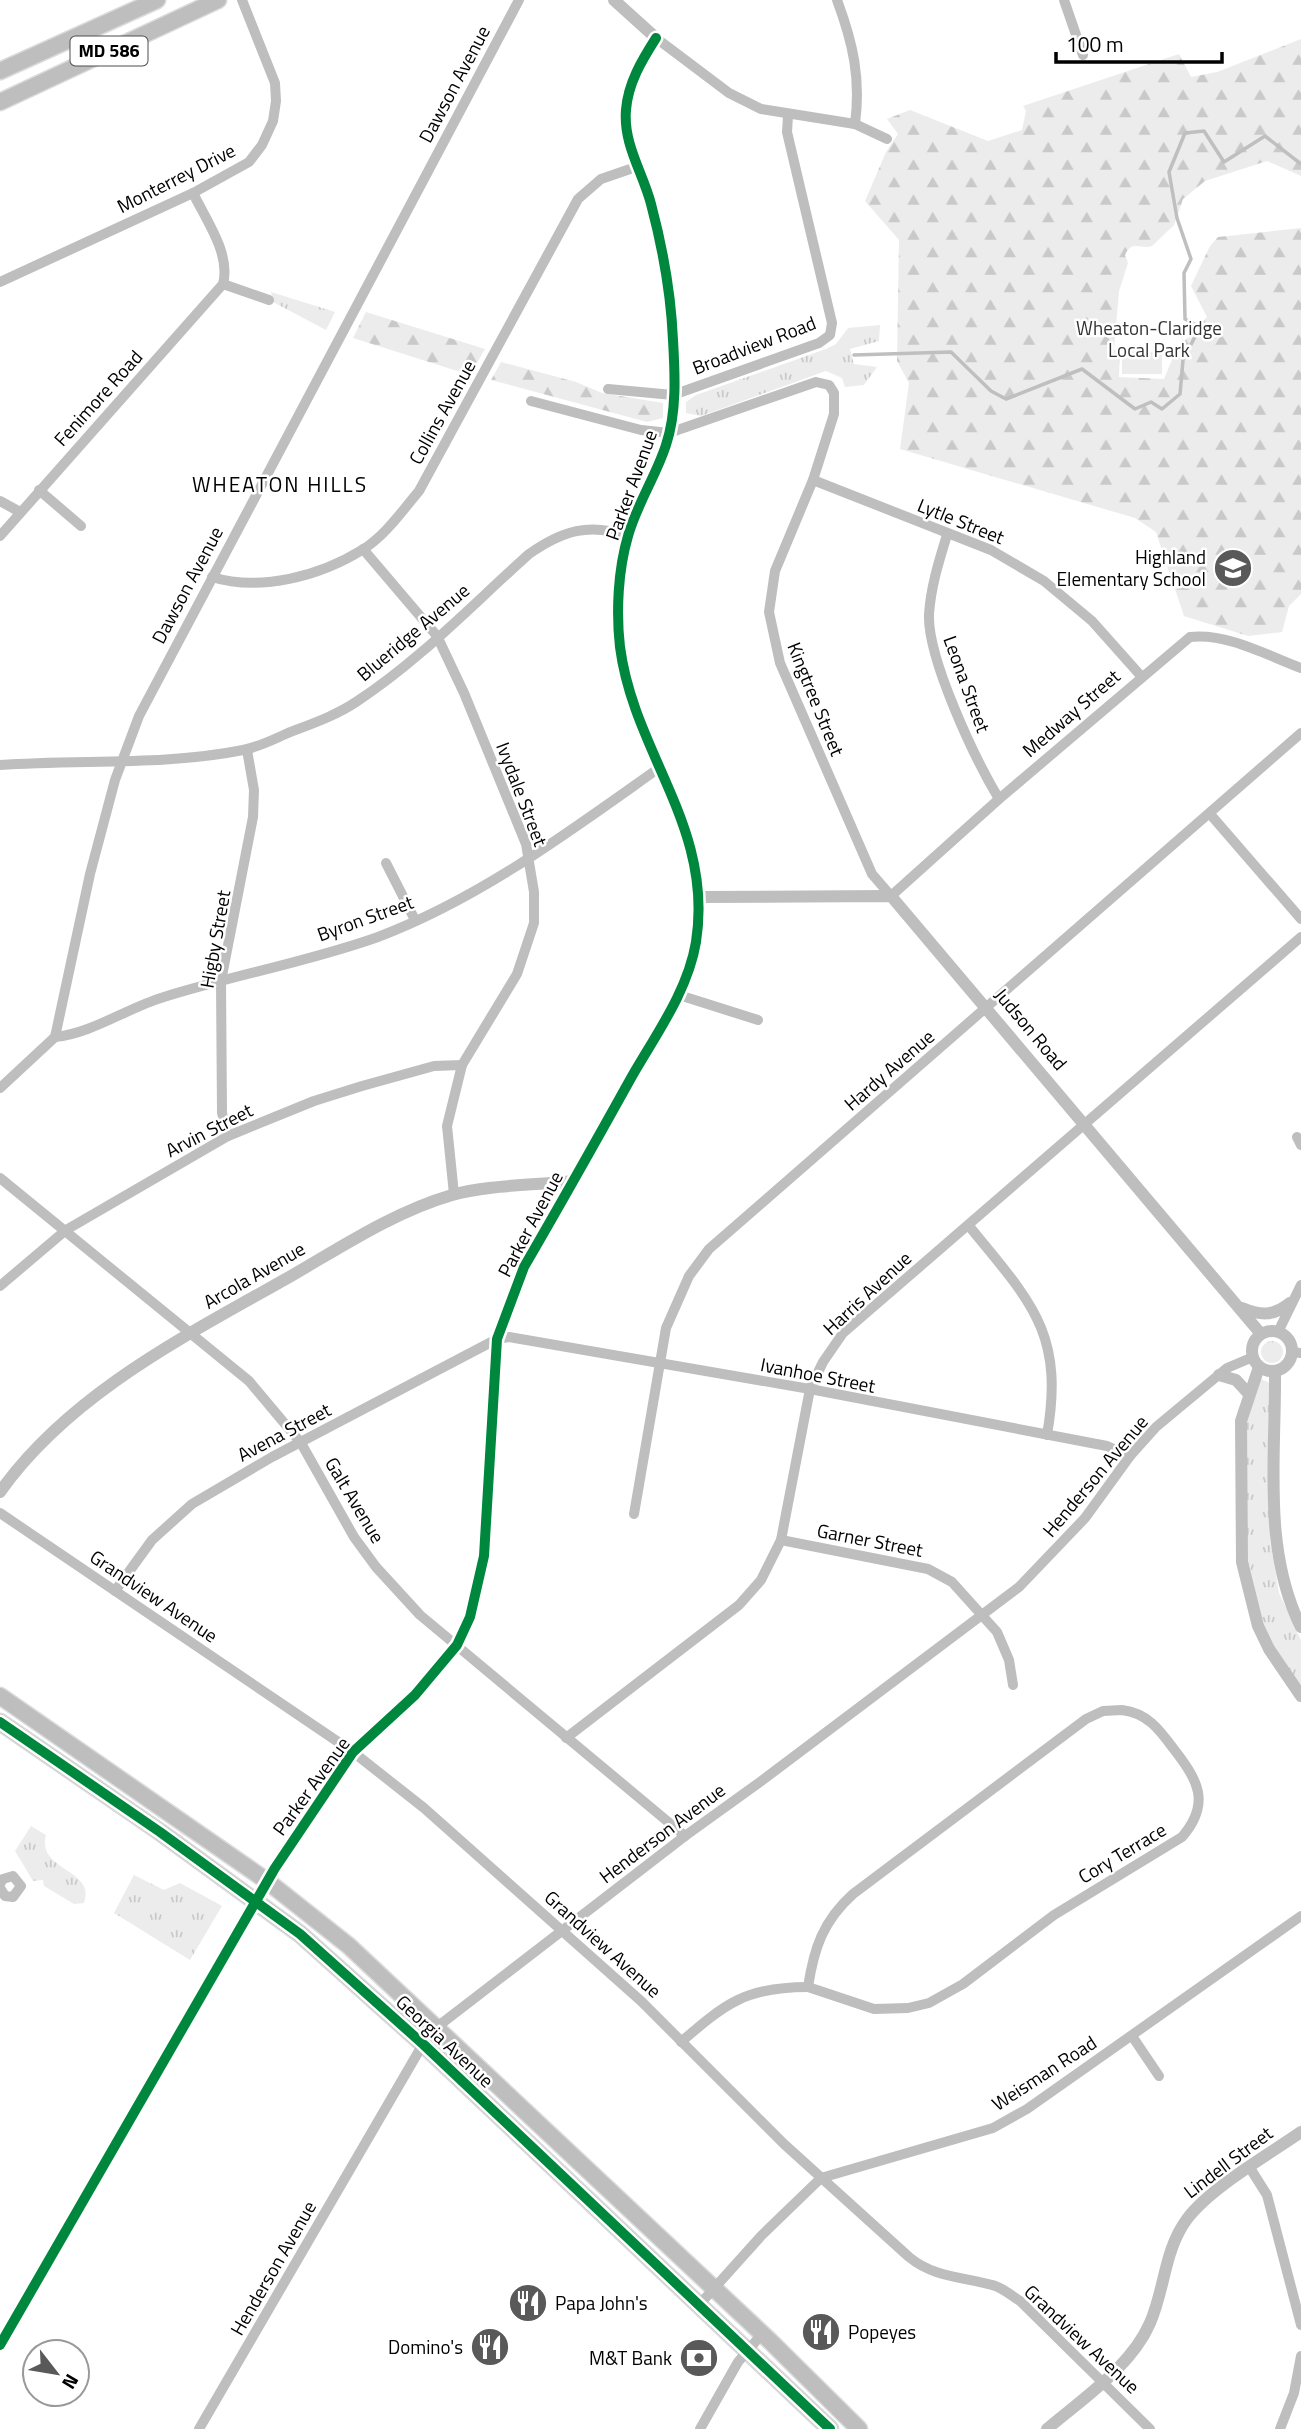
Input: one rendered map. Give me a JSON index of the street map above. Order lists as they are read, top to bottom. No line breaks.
{"streets":{"main road":["MD 586","Georgia Avenue"],"street":["Dawson Avenue","Monterrey Drive","Broadview Road","Fenimore Road","Collins Avenue","Parker Avenue","Lytle Street","Blueridge Avenue","Leona Street","Kingtree Street","Medway Street","Ivydale Street","Byron Street","Higby Street","Judson Road","Hardy Avenue","Arvin Street","Arcola Avenue","Harris Avenue","Ivanhoe Street","Avena Street","Henderson Avenue","Galt Avenue","Garner Street","Grandview Avenue","Cory Terrace","Weisman Road","Lindell Street"]},"crossings":[["Dawson Avenue","Collins Avenue"],["Dawson Avenue","Blueridge Avenue"],["Dawson Avenue","Byron Street"],["Broadview Road","Parker Avenue"],["Collins Avenue","Parker Avenue"],["Collins Avenue","Ivydale Street"],["Parker Avenue","Blueridge Avenue"],["Parker Avenue","Kingtree Street"],["Parker Avenue","Byron Street"],["Parker Avenue","Arcola Avenue"],["Parker Avenue","Ivanhoe Street"],["Parker Avenue","Avena Street"],["Parker Avenue","Galt Avenue"],["Parker Avenue","Grandview Avenue"],["Parker Avenue","Georgia Avenue"],["Lytle Street","Leona Street"],["Lytle Street","Kingtree Street"],["Lytle Street","Medway Street"],["Blueridge Avenue","Ivydale Street"],["Blueridge Avenue","Higby Street"],["Leona Street","Medway Street"],["Kingtree Street","Medway Street"],["Kingtree Street","Judson Road"],["Medway Street","Judson Road"],["Ivydale Street","Byron Street"],["Ivydale Street","Arvin Street"],["Ivydale Street","Arcola Avenue"],["Byron Street","Higby Street"],["Higby Street","Arvin Street"],["Judson Road","Hardy Avenue"],["Judson Road","Harris Avenue"],["Judson Road","Henderson Avenue"],["Hardy Avenue","Ivanhoe Street"],["Arvin Street","Galt Avenue"],["Arcola Avenue","Galt Avenue"],["Harris Avenue","Ivanhoe Street"],["Harris Avenue","Galt Avenue"],["Harris Avenue","Garner Street"],["Ivanhoe Street","Avena Street"],["Ivanhoe Street","Henderson Avenue"],["Avena Street","Galt Avenue"],["Avena Street","Grandview Avenue"],["Henderson Avenue","Galt Avenue"],["Henderson Avenue","Garner Street"],["Henderson Avenue","Grandview Avenue"],["Henderson Avenue","Georgia Avenue"],["Grandview Avenue","Cory Terrace"],["Grandview Avenue","Weisman Road"],["Grandview Avenue","Lindell Street"],["Georgia Avenue","Weisman Road"]],"districts":["WHEATON HILLS"],"parks":["Wheaton-Claridge Local Park"],"places":{"school or university":["Highland Elementary School"],"restaurant":["Papa John's","Popeyes","Domino's"],"bank":["M&T Bank"]},"scale_bar":"100 m","north":"bottom right"}
